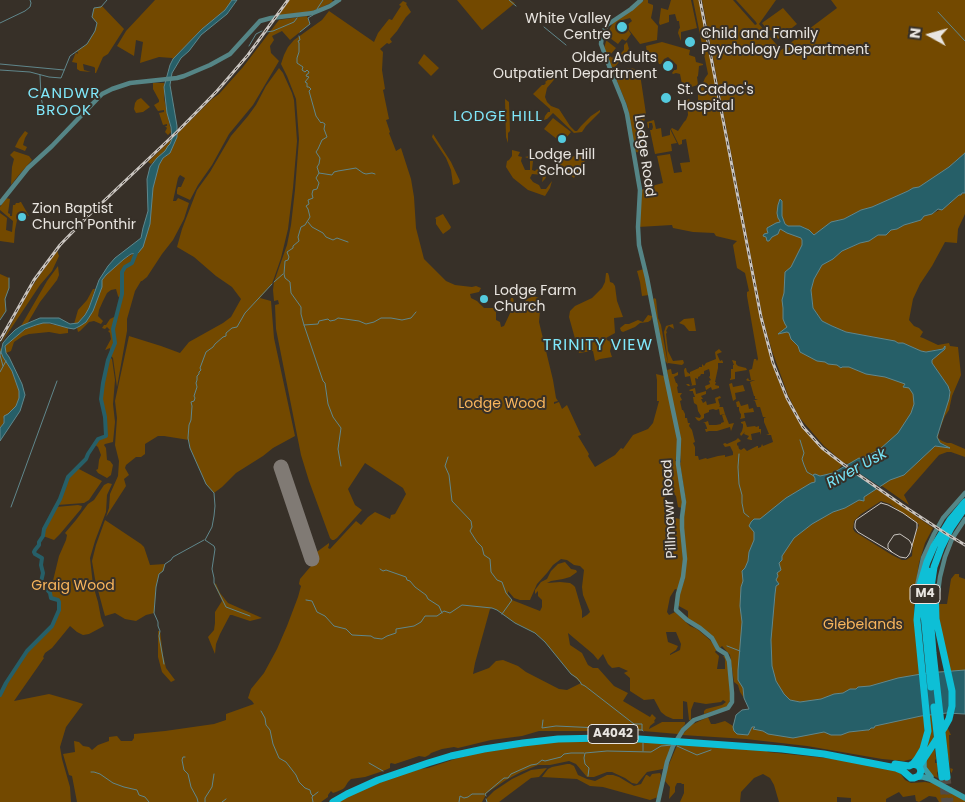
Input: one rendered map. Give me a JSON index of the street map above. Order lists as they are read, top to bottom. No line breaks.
{"streets":{"highway":["M4","A4042"],"street":["Lodge Road","Pillmawr Road"]},"crossings":[["Lodge Road","Pillmawr Road"],["M4","A4042"]],"districts":["CANDWR BROOK","LODGE HILL","TRINITY VIEW"],"water":["River Usk"],"parks":["Lodge Wood","Graig Wood","Glebelands"],"places":["White Valley Centre","Child and Family Psychology Department","Older Adults Outpatient Department","St. Cadoc's Hospital","Lodge Hill School","Zion Baptist Church Ponthir","Lodge Farm Church"],"north":"left"}
